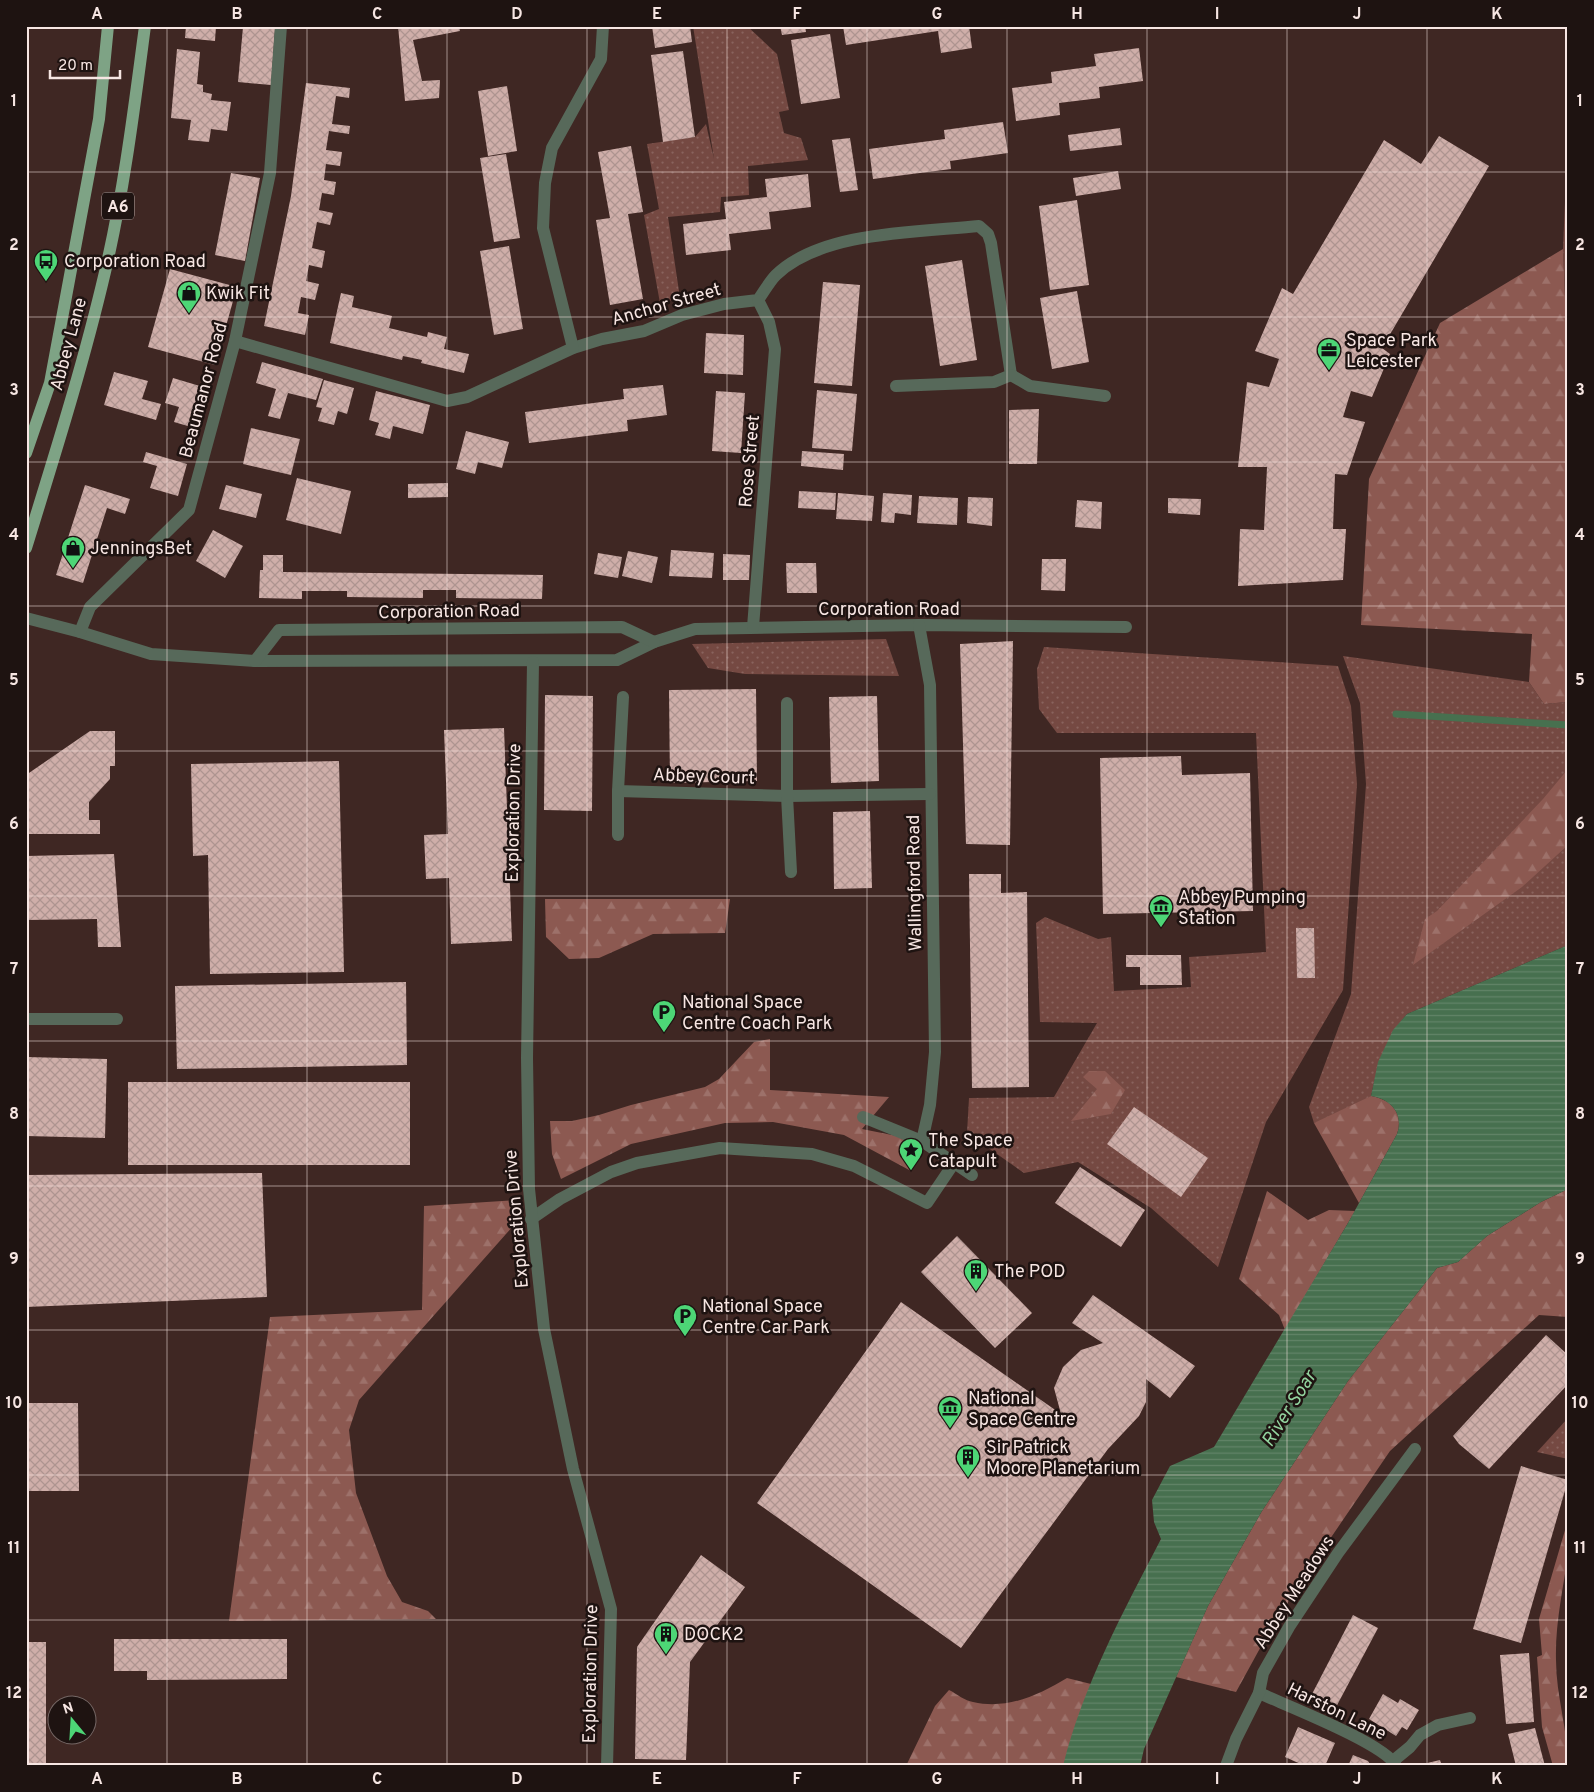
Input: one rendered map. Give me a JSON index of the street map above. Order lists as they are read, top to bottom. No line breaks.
{"streets":{"main road":["A6","Abbey Lane"],"street":["Anchor Street","Beaumanor Road","Rose Street","Corporation Road","Abbey Court","Exploration Drive","Wallingford Road","Abbey Meadows","Harston Lane"]},"crossings":[["Anchor Street","Beaumanor Road"],["Anchor Street","Rose Street"],["Beaumanor Road","Corporation Road"],["Rose Street","Corporation Road"],["Corporation Road","Exploration Drive"],["Corporation Road","Wallingford Road"],["Abbey Court","Wallingford Road"],["Abbey Meadows","Harston Lane"]],"water":["River Soar"],"places":{"bus stop":["Corporation Road"],"shop":["Kwik Fit","JenningsBet"],"office":["Space Park Leicester"],"museum":["Abbey Pumping Station","National Space Centre"],"parking":["National Space Centre Coach Park","National Space Centre Car Park"],"place":["The Space Catapult"],"building":["The POD","Sir Patrick Moore Planetarium","DOCK2"]},"scale_bar":"20 m","north":"top","grid":{"columns":["A","B","C","D","E","F","G","H","I","J","K"],"rows":["1","2","3","4","5","6","7","8","9","10","11","12"]}}
